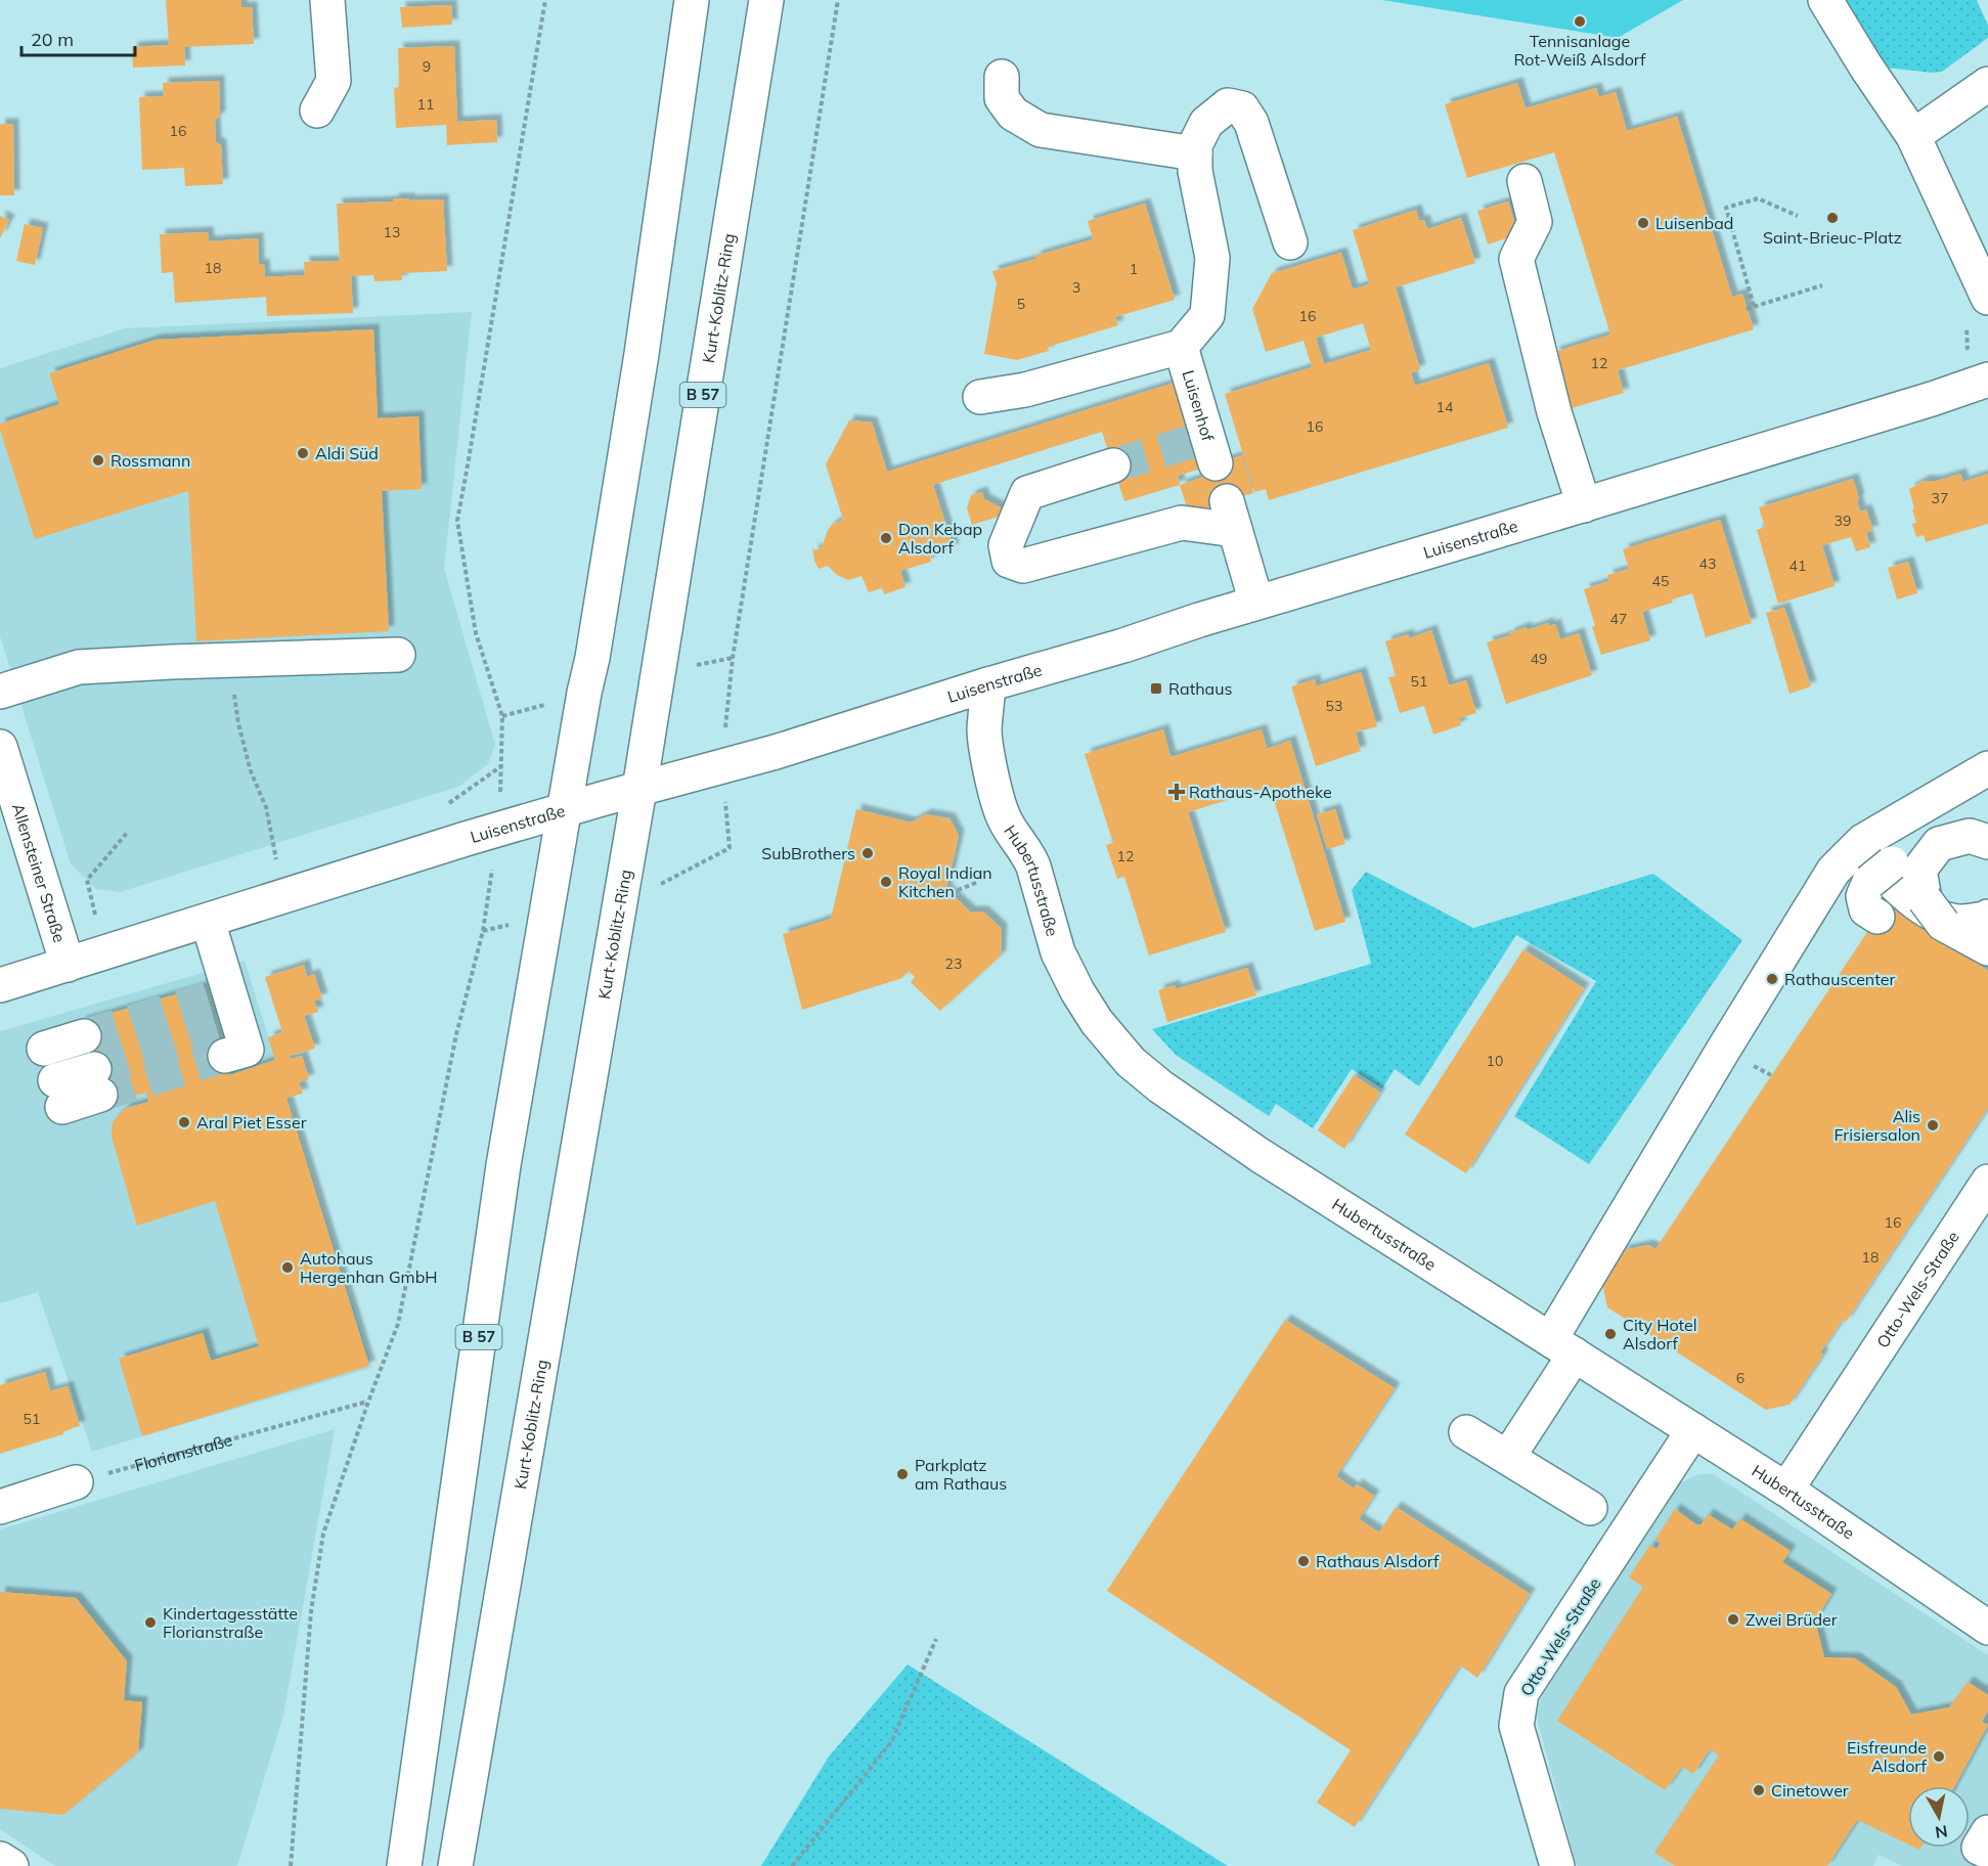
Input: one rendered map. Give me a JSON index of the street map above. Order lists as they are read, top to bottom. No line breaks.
{"streets":{"main road":["Kurt-Koblitz-Ring","B 57","Luisenhof","Luisenstraße","Allensteiner Straße","Hubertusstraße","Otto-Wels-Straße"],"path":["Florianstraße"]},"crossings":[["Kurt-Koblitz-Ring","Luisenstraße"],["B 57","Luisenstraße"],["Luisenstraße","Allensteiner Straße"],["Luisenstraße","Hubertusstraße"],["Hubertusstraße","Otto-Wels-Straße"]],"places":{"other":["Tennisanlage Rot-Weiß Alsdorf","Saint-Brieuc-Platz","Luisenbad","Aldi Süd","Rossmann","Don Kebap Alsdorf","SubBrothers","Royal Indian Kitchen","Rathauscenter","Aral Piet Esser","Alis Frisiersalon","Autohaus Hergenhan GmbH","City Hotel Alsdorf","Parkplatz am Rathaus","Rathaus Alsdorf","Zwei Brüder","Kindertagesstätte Florianstraße","Eisfreunde Alsdorf","Cinetower"],"transit":["Rathaus"],"health":["Rathaus-Apotheke"]},"house_numbers":["9","11","16","13","18","1","3","5","16","12","14","16","37","39","43","41","45","47","49","51","53","12","23","10","16","18","6","51"],"scale_bar":"20 m","north":"bottom"}
